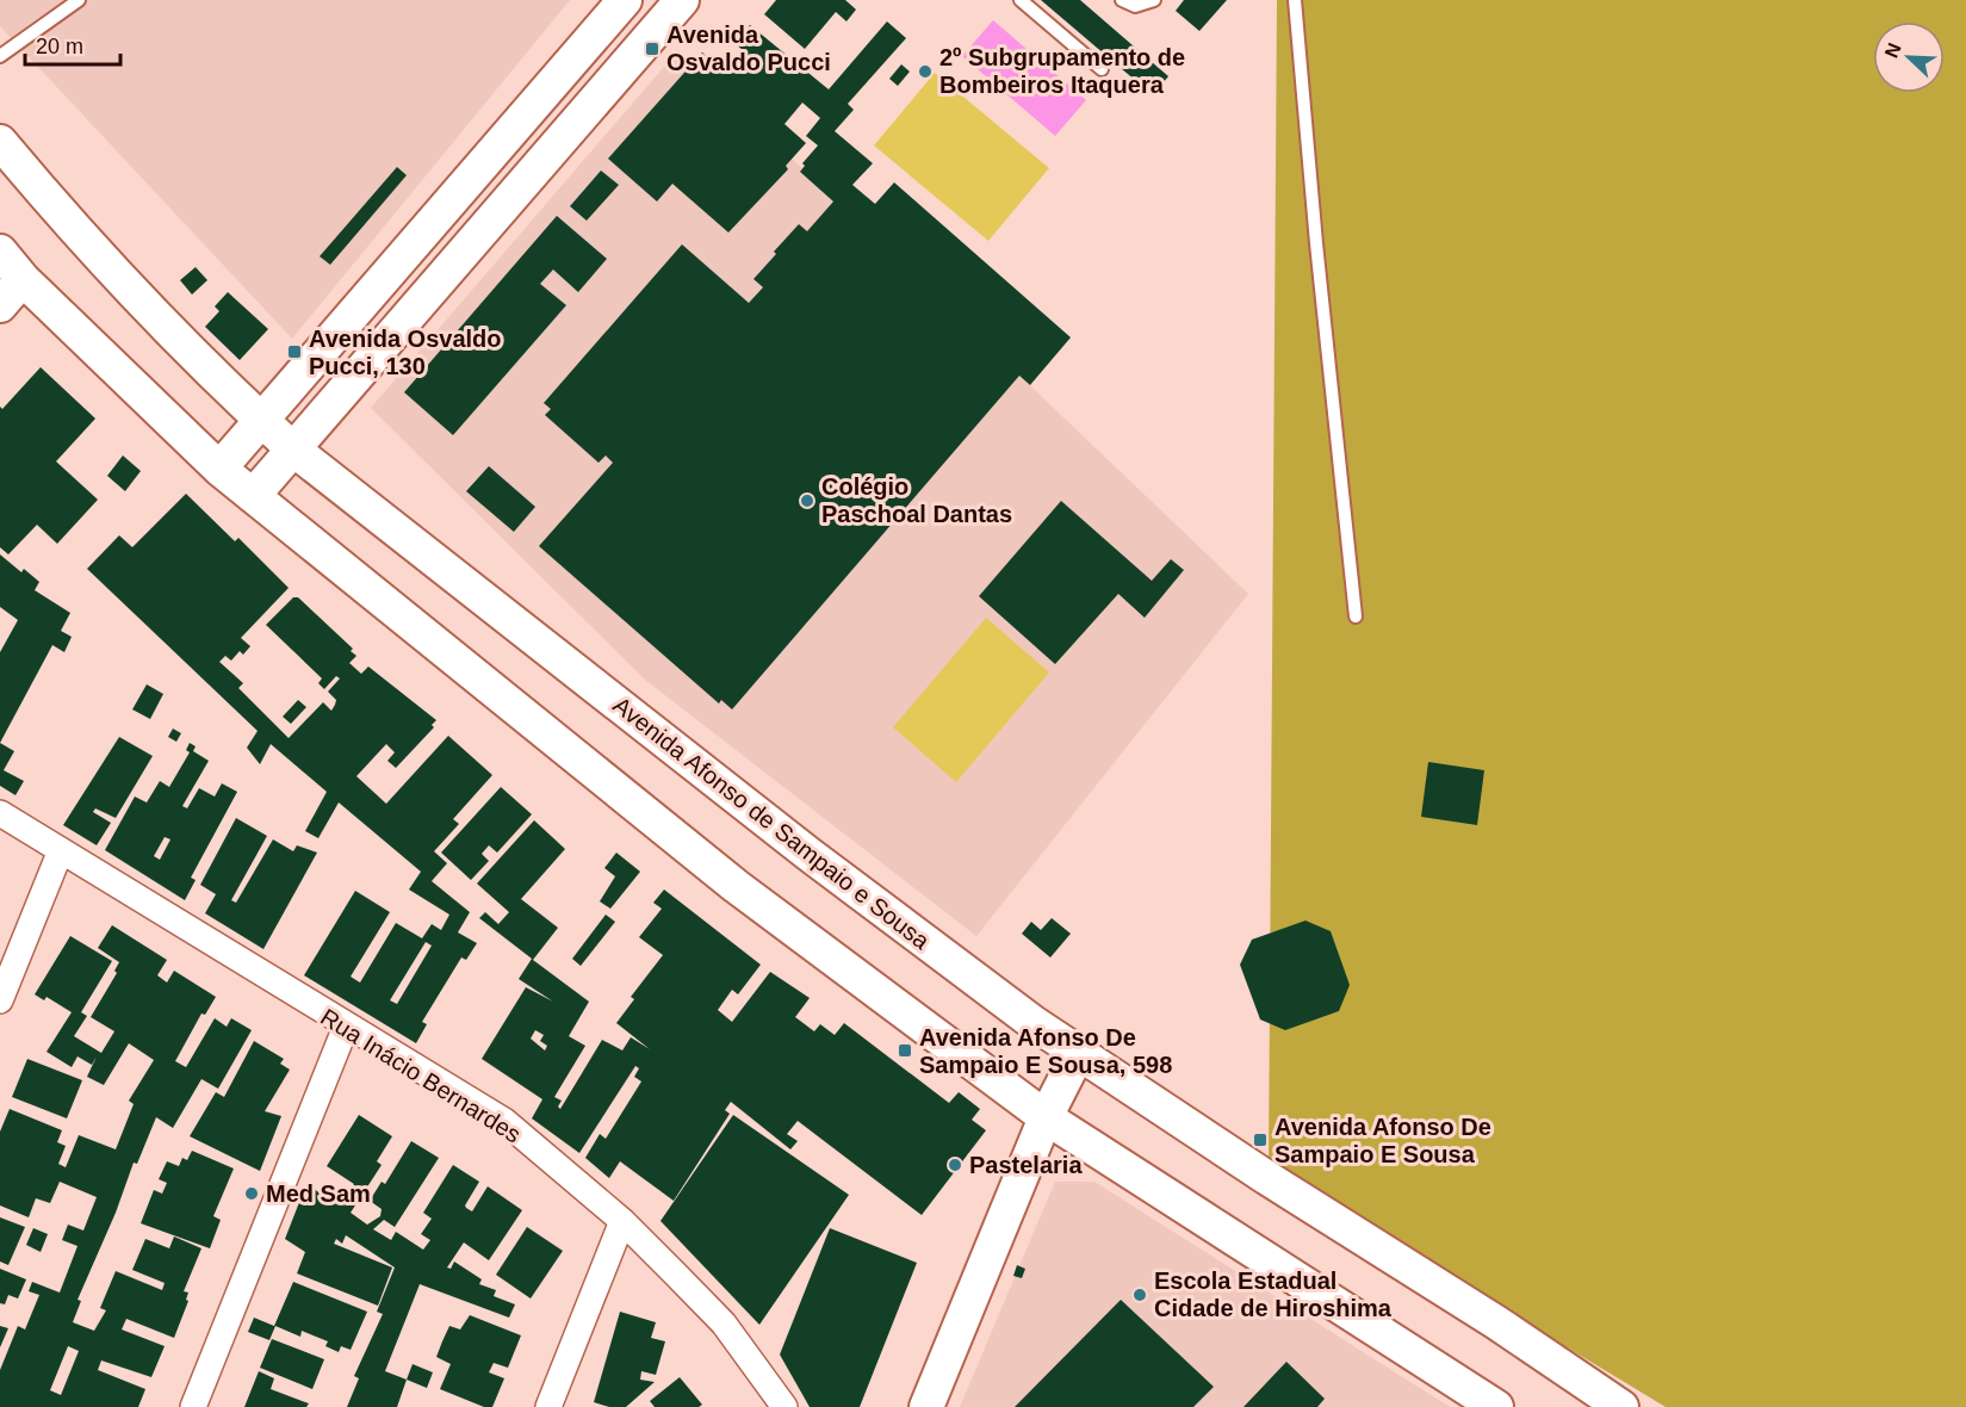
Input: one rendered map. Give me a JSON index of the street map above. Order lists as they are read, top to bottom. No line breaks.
{"streets":{"main road":["Avenida Afonso de Sampaio e Sousa"],"street":["Rua Inácio Bernardes"]},"places":{"transit":["Avenida Osvaldo Pucci","Avenida Osvaldo Pucci, 130","Avenida Afonso De Sampaio E Sousa, 598","Avenida Afonso De Sampaio E Sousa"],"other":["2º Subgrupamento de Bombeiros Itaquera","Colégio Paschoal Dantas","Pastelaria","Med Sam","Escola Estadual Cidade de Hiroshima"]},"scale_bar":"20 m","north":"top left"}
